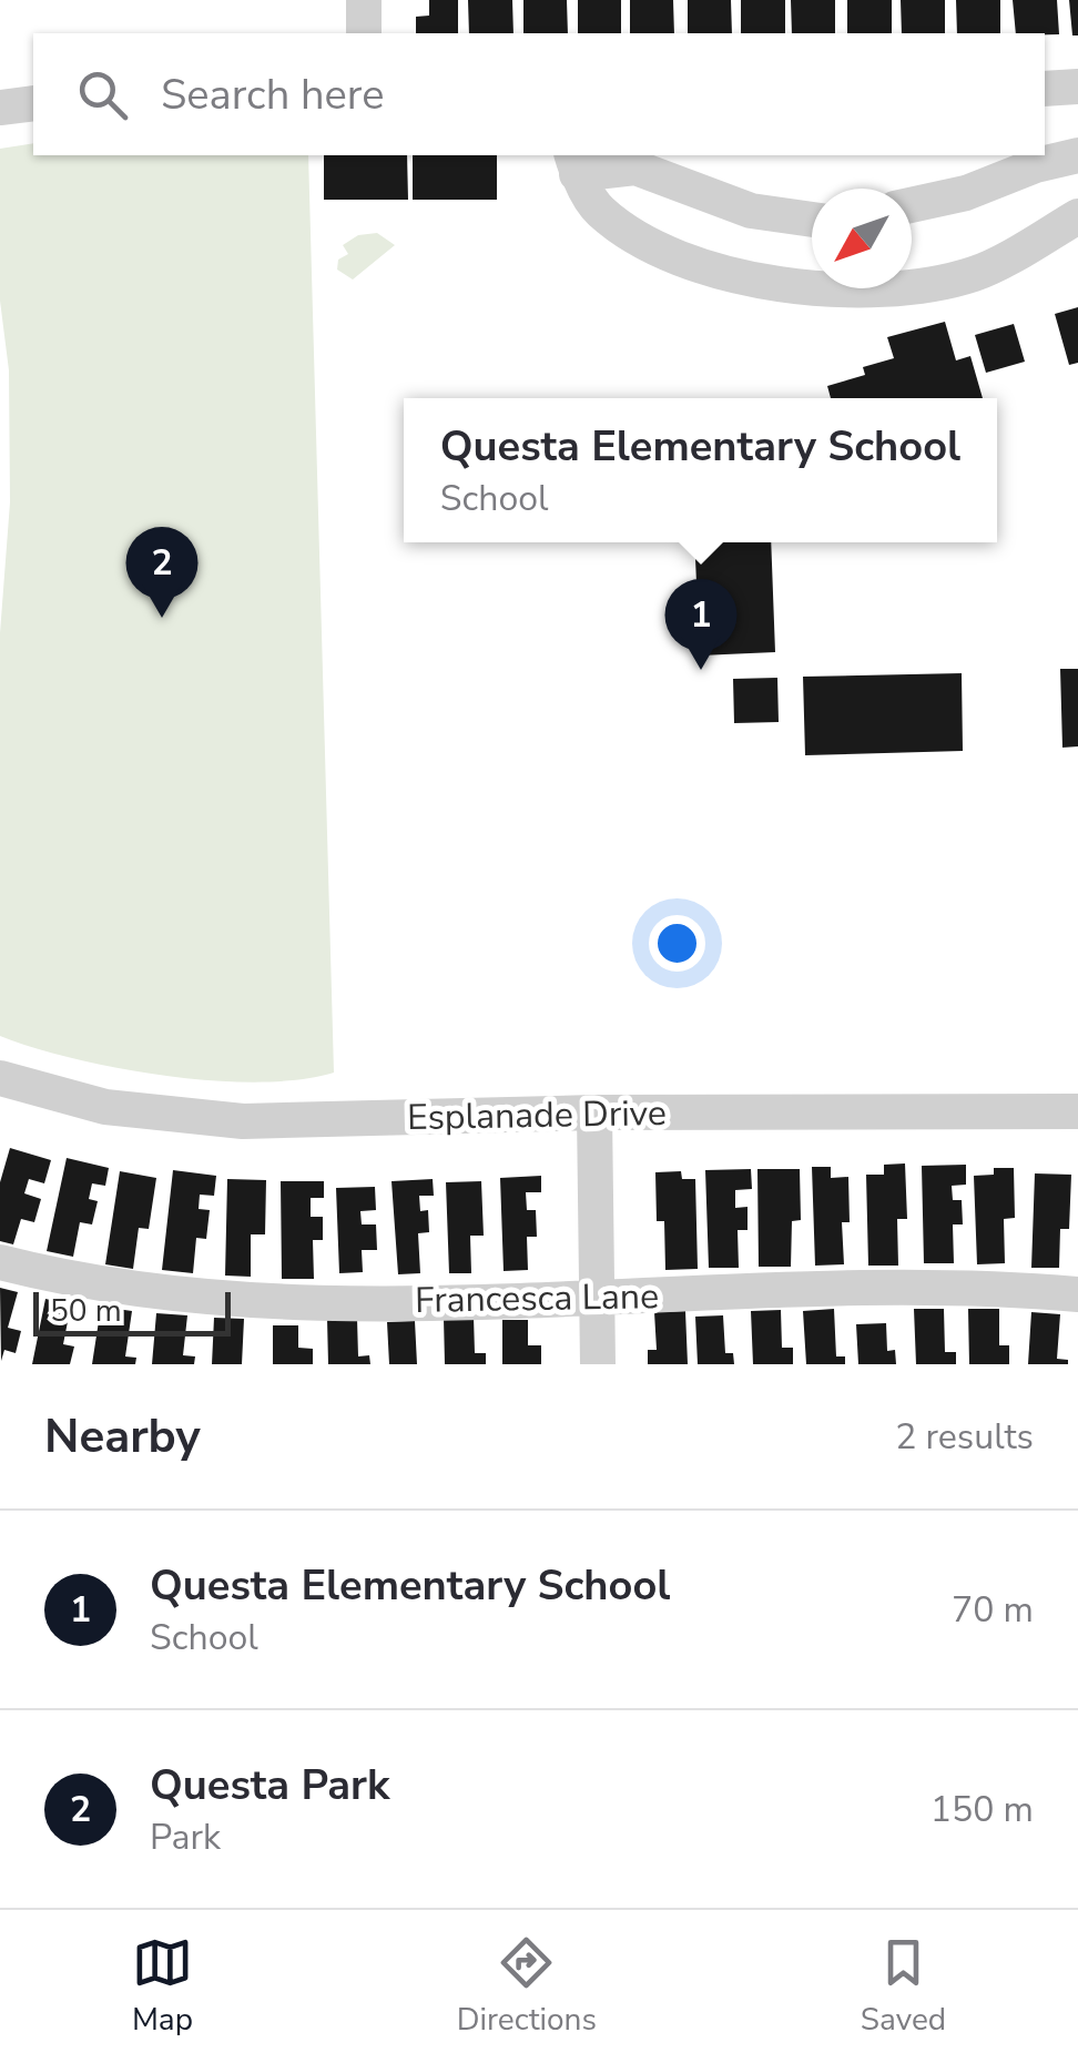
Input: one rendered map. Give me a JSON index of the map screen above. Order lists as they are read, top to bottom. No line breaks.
{"streets":{"street":["Esplanade Drive","Francesca Lane"]},"scale_bar":"50 m","north":"bottom left","page":{"search":"Search here","popup":["Questa Elementary School","School"],"pins":["2","1"],"scale":"50 m","heading":["Nearby","2 results"],"list":[{"mark":"1","name":"Questa Elementary School","note":"School","value":"70 m"},{"mark":"2","name":"Questa Park","note":"Park","value":"150 m"}],"nav":["Map","Directions","Saved"]}}
